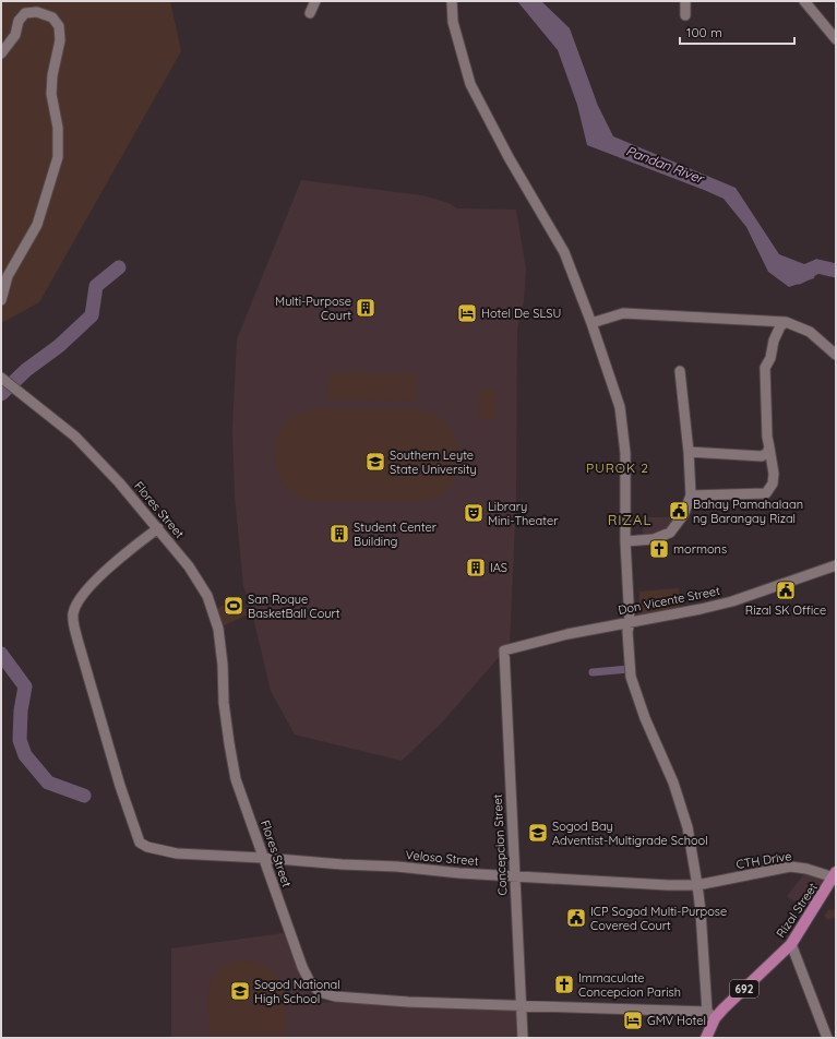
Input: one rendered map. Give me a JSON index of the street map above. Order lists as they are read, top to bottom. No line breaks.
{"streets":{"main road":["Rizal Street","692"],"street":["Flores Street","Don Vicente Street","Concepcion Street","Veloso Street","CTH Drive"]},"crossings":[["Flores Street","Concepcion Street"],["Flores Street","Veloso Street"],["Flores Street","Rizal Street"],["Don Vicente Street","Concepcion Street"],["Concepcion Street","Veloso Street"],["Veloso Street","CTH Drive"],["CTH Drive","Rizal Street"]],"districts":["PUROK 2","RIZAL"],"water":["Pandan River"],"places":{"building":["Multi-Purpose Court","Student Center Building","IAS"],"hotel":["Hotel De SLSU","GMV Hotel"],"school or university":["Southern Leyte State University","Sogod Bay Adventist-Multigrade School","Sogod National High School"],"public building":["Bahay Pamahalaan ng Barangay Rizal","Rizal SK Office","ICP Sogod Multi-Purpose Covered Court"],"theatre":["Library Mini-Theater"],"church":["mormons","Immaculate Concepcion Parish"],"sports":["San Roque BasketBall Court"]},"scale_bar":"100 m"}
